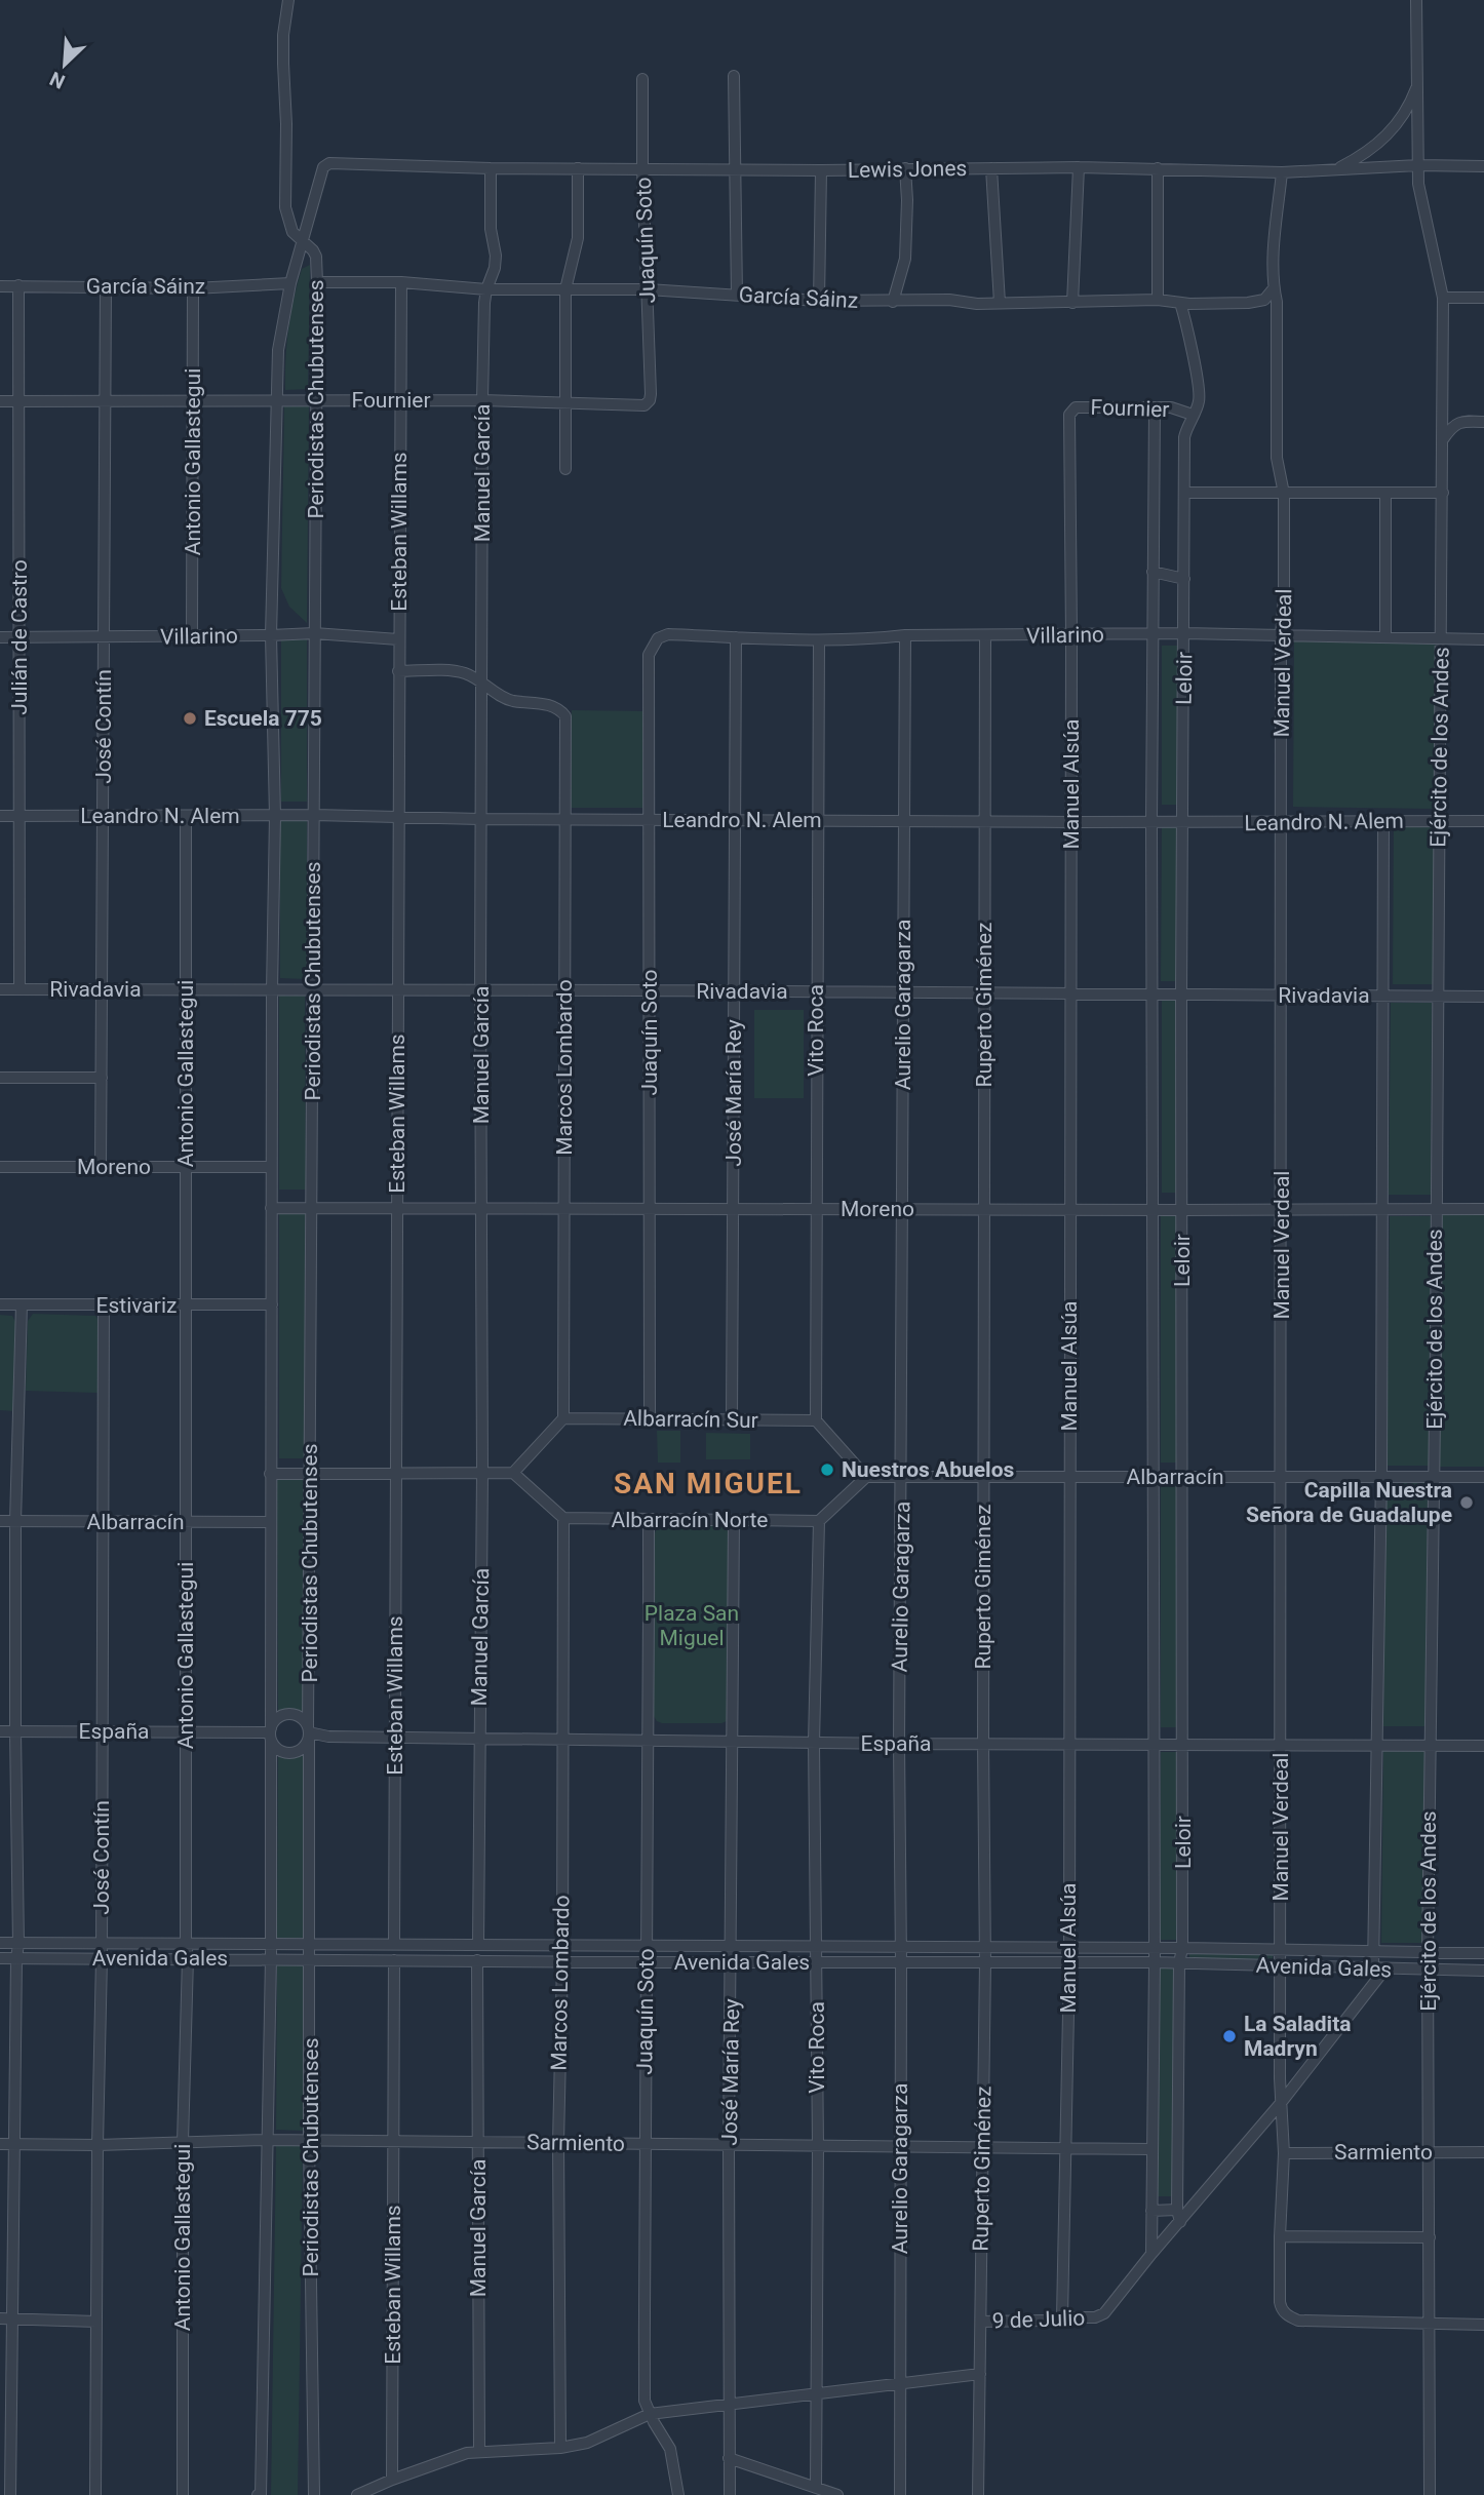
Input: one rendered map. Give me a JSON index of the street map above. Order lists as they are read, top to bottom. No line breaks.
{"streets":{"street":["Lewis Jones","Juaquín Soto","García Sáinz","Periodistas Chubutenses","Fournier","Antonio Gallastegui","Manuel García","Esteban Willams","Villarino","Julián de Castro","Manuel Verdeal","Leloir","José Contín","Ejército de los Andes","Manuel Alsúa","Leandro N. Alem","Rivadavia","Aurelio Garagarza","Ruperto Giménez","Vito Roca","Marcos Lombardo","José María Rey","Moreno","Estivariz","Albarracín Sur","Albarracín","Albarracín Norte","España","Avenida Gales","Sarmiento","9 de Julio"]},"crossings":[["Lewis Jones","Juaquín Soto"],["Lewis Jones","Periodistas Chubutenses"],["Lewis Jones","Manuel García"],["Lewis Jones","Manuel Verdeal"],["Lewis Jones","Ejército de los Andes"],["Juaquín Soto","García Sáinz"],["Juaquín Soto","Fournier"],["Juaquín Soto","Villarino"],["Juaquín Soto","Leandro N. Alem"],["Juaquín Soto","Rivadavia"],["Juaquín Soto","Moreno"],["Juaquín Soto","Albarracín Sur"],["Juaquín Soto","Albarracín Norte"],["Juaquín Soto","España"],["Juaquín Soto","Avenida Gales"],["Juaquín Soto","Sarmiento"],["García Sáinz","Periodistas Chubutenses"],["García Sáinz","Antonio Gallastegui"],["García Sáinz","Manuel García"],["García Sáinz","Esteban Willams"],["García Sáinz","Julián de Castro"],["García Sáinz","Manuel Verdeal"],["García Sáinz","Leloir"],["García Sáinz","José Contín"],["Periodistas Chubutenses","Fournier"],["Periodistas Chubutenses","Villarino"],["Periodistas Chubutenses","Leandro N. Alem"],["Periodistas Chubutenses","Rivadavia"],["Periodistas Chubutenses","Moreno"],["Periodistas Chubutenses","Estivariz"],["Periodistas Chubutenses","Albarracín"],["Periodistas Chubutenses","España"],["Periodistas Chubutenses","Avenida Gales"],["Periodistas Chubutenses","Sarmiento"],["Fournier","Antonio Gallastegui"],["Fournier","Manuel García"],["Fournier","Esteban Willams"],["Fournier","Julián de Castro"],["Fournier","Leloir"],["Fournier","José Contín"],["Fournier","Manuel Alsúa"],["Antonio Gallastegui","Villarino"],["Antonio Gallastegui","Leandro N. Alem"],["Antonio Gallastegui","Rivadavia"],["Antonio Gallastegui","Moreno"],["Antonio Gallastegui","Estivariz"],["Antonio Gallastegui","Albarracín"],["Antonio Gallastegui","España"],["Antonio Gallastegui","Avenida Gales"],["Antonio Gallastegui","Sarmiento"],["Manuel García","Leandro N. Alem"],["Manuel García","Rivadavia"],["Manuel García","Marcos Lombardo"],["Manuel García","Moreno"],["Manuel García","España"],["Manuel García","Avenida Gales"],["Manuel García","Sarmiento"],["Esteban Willams","Villarino"],["Esteban Willams","Leandro N. Alem"],["Esteban Willams","Rivadavia"],["Esteban Willams","Moreno"],["Esteban Willams","España"],["Esteban Willams","Avenida Gales"],["Esteban Willams","Sarmiento"],["Villarino","Julián de Castro"],["Villarino","Manuel Verdeal"],["Villarino","Leloir"],["Villarino","José Contín"],["Villarino","Ejército de los Andes"],["Villarino","Manuel Alsúa"],["Villarino","Aurelio Garagarza"],["Villarino","Ruperto Giménez"],["Villarino","Vito Roca"],["Villarino","José María Rey"],["Julián de Castro","Leandro N. Alem"],["Julián de Castro","Rivadavia"],["Manuel Verdeal","Ejército de los Andes"],["Manuel Verdeal","Leandro N. Alem"],["Manuel Verdeal","Rivadavia"],["Manuel Verdeal","Moreno"],["Manuel Verdeal","Albarracín"],["Manuel Verdeal","España"],["Manuel Verdeal","Avenida Gales"],["Manuel Verdeal","Sarmiento"],["Leloir","Leandro N. Alem"],["Leloir","Rivadavia"],["Leloir","Moreno"],["Leloir","Albarracín"],["Leloir","España"],["Leloir","Avenida Gales"],["Leloir","Sarmiento"],["Leloir","9 de Julio"],["José Contín","Leandro N. Alem"],["José Contín","Rivadavia"],["José Contín","Moreno"],["José Contín","Estivariz"],["José Contín","Albarracín"],["José Contín","España"],["José Contín","Avenida Gales"],["José Contín","Sarmiento"],["Ejército de los Andes","Leandro N. Alem"],["Ejército de los Andes","Rivadavia"],["Ejército de los Andes","Moreno"],["Ejército de los Andes","Albarracín"],["Ejército de los Andes","España"],["Ejército de los Andes","Avenida Gales"],["Ejército de los Andes","Sarmiento"],["Manuel Alsúa","Leandro N. Alem"],["Manuel Alsúa","Rivadavia"],["Manuel Alsúa","Moreno"],["Manuel Alsúa","Albarracín"],["Manuel Alsúa","España"],["Manuel Alsúa","Avenida Gales"],["Manuel Alsúa","Sarmiento"],["Manuel Alsúa","9 de Julio"],["Leandro N. Alem","Aurelio Garagarza"],["Leandro N. Alem","Ruperto Giménez"],["Leandro N. Alem","Vito Roca"],["Leandro N. Alem","Marcos Lombardo"],["Leandro N. Alem","José María Rey"],["Rivadavia","Aurelio Garagarza"],["Rivadavia","Ruperto Giménez"],["Rivadavia","Vito Roca"],["Rivadavia","Marcos Lombardo"],["Rivadavia","José María Rey"],["Aurelio Garagarza","Moreno"],["Aurelio Garagarza","Albarracín"],["Aurelio Garagarza","España"],["Aurelio Garagarza","Avenida Gales"],["Aurelio Garagarza","Sarmiento"],["Ruperto Giménez","Moreno"],["Ruperto Giménez","Albarracín"],["Ruperto Giménez","España"],["Ruperto Giménez","Avenida Gales"],["Ruperto Giménez","Sarmiento"],["Ruperto Giménez","9 de Julio"],["Vito Roca","Moreno"],["Vito Roca","Albarracín Sur"],["Vito Roca","Albarracín Norte"],["Vito Roca","España"],["Vito Roca","Avenida Gales"],["Vito Roca","Sarmiento"],["Marcos Lombardo","Moreno"],["Marcos Lombardo","Albarracín Sur"],["Marcos Lombardo","Albarracín Norte"],["Marcos Lombardo","España"],["Marcos Lombardo","Avenida Gales"],["Marcos Lombardo","Sarmiento"],["José María Rey","Moreno"],["José María Rey","Albarracín Sur"],["José María Rey","Albarracín Norte"],["José María Rey","España"],["José María Rey","Avenida Gales"],["José María Rey","Sarmiento"]],"districts":["SAN MIGUEL"],"parks":["Plaza San Miguel"],"places":["Escuela 775","Nuestros Abuelos","Capilla Nuestra Señora de Guadalupe","La Saladita Madryn"],"north":"bottom left"}
